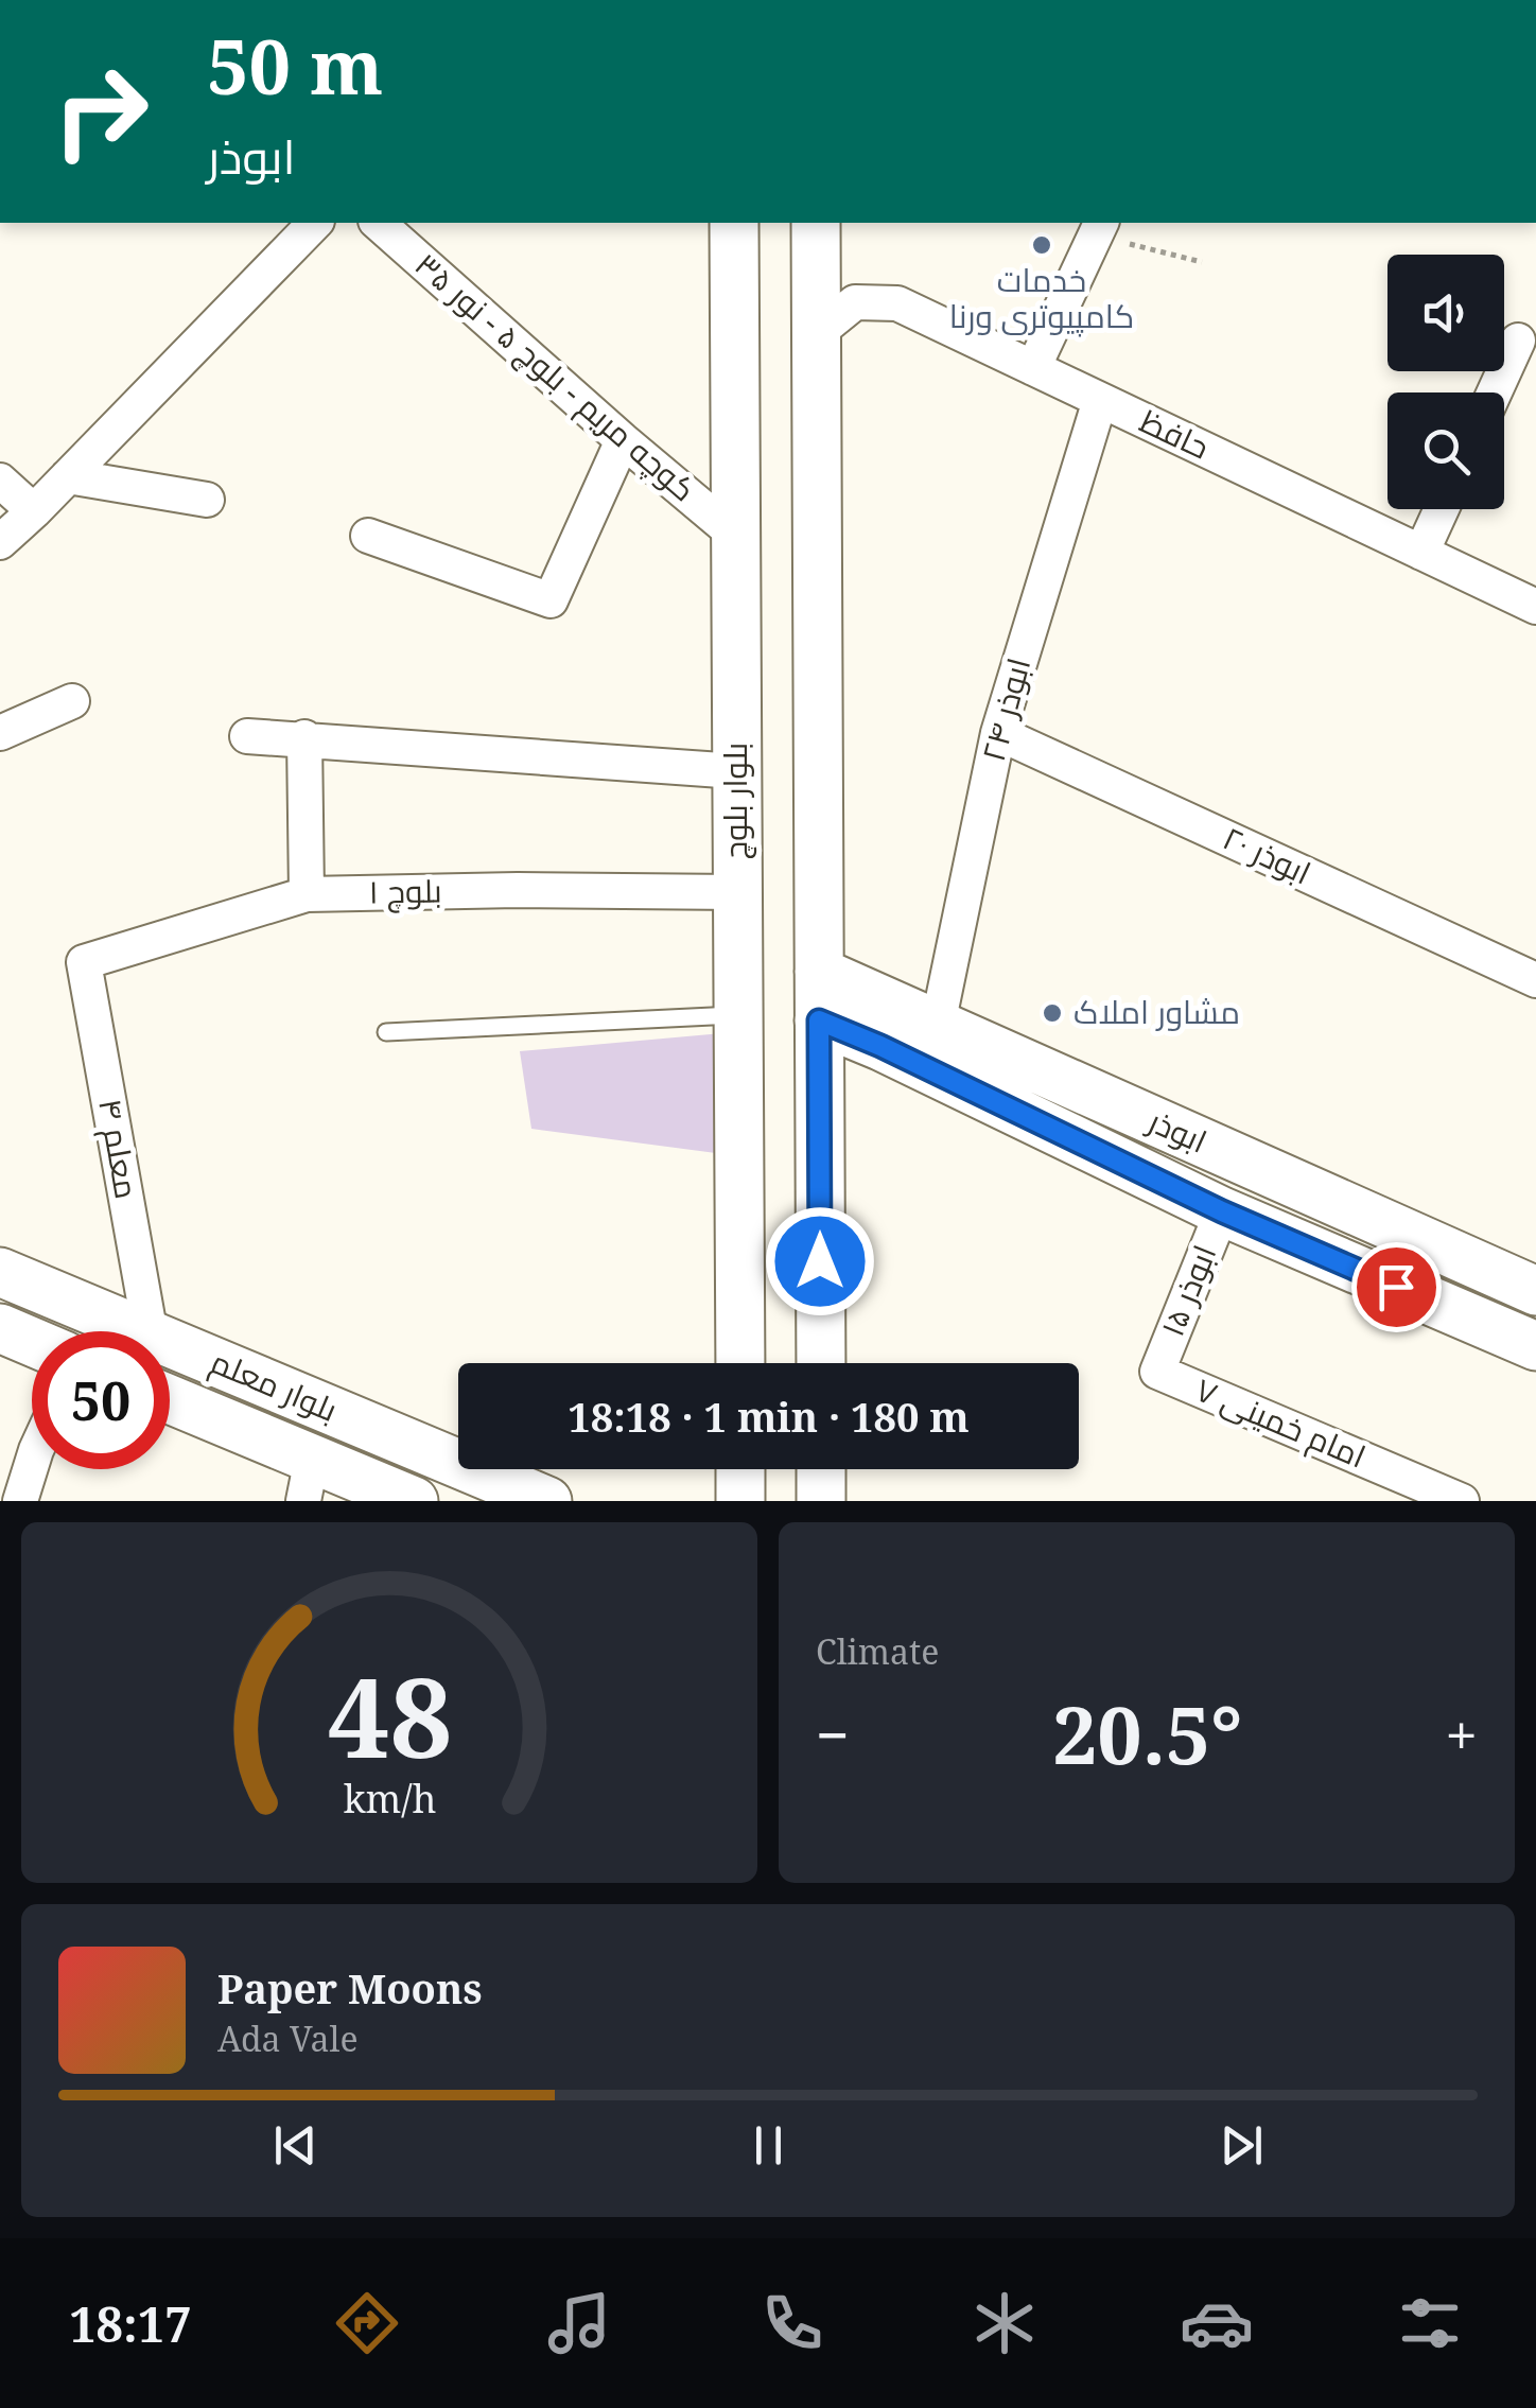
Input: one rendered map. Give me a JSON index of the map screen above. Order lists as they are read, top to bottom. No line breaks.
{"streets":{"main road":["بلوار بلوچ","ابوذر","بلوار معلم"],"street":["کوچه مریم - بلوچ ۵ - نور ۳۵","حافظ","ابوذر ۲۴","ابوذر ۲۰","بلوچ ۱","معلم ۴","ابوذر ۱۵","امام خمینی ۷"]},"crossings":[["کوچه مریم - بلوچ ۵ - نور ۳۵","بلوار بلوچ"],["حافظ","ابوذر ۲۴"],["ابوذر ۲۴","ابوذر ۲۰"],["ابوذر ۲۴","ابوذر"],["بلوار بلوچ","بلوچ ۱"],["بلوچ ۱","معلم ۴"],["ابوذر","ابوذر ۱۵"],["ابوذر ۱۵","امام خمینی ۷"]],"places":["خدمات کامپیوتری ورنا","مشاور املاک"],"page":{"turn":["50 m","ابوذر"],"limit":"50","trip":"18:18 · 1 min · 180 m","tile":"Climate","heat":["−","20.5°","+"],"song":["Paper Moons","Ada Vale"],"tabs":"18:17","gauge":["48","km/h"]}}
